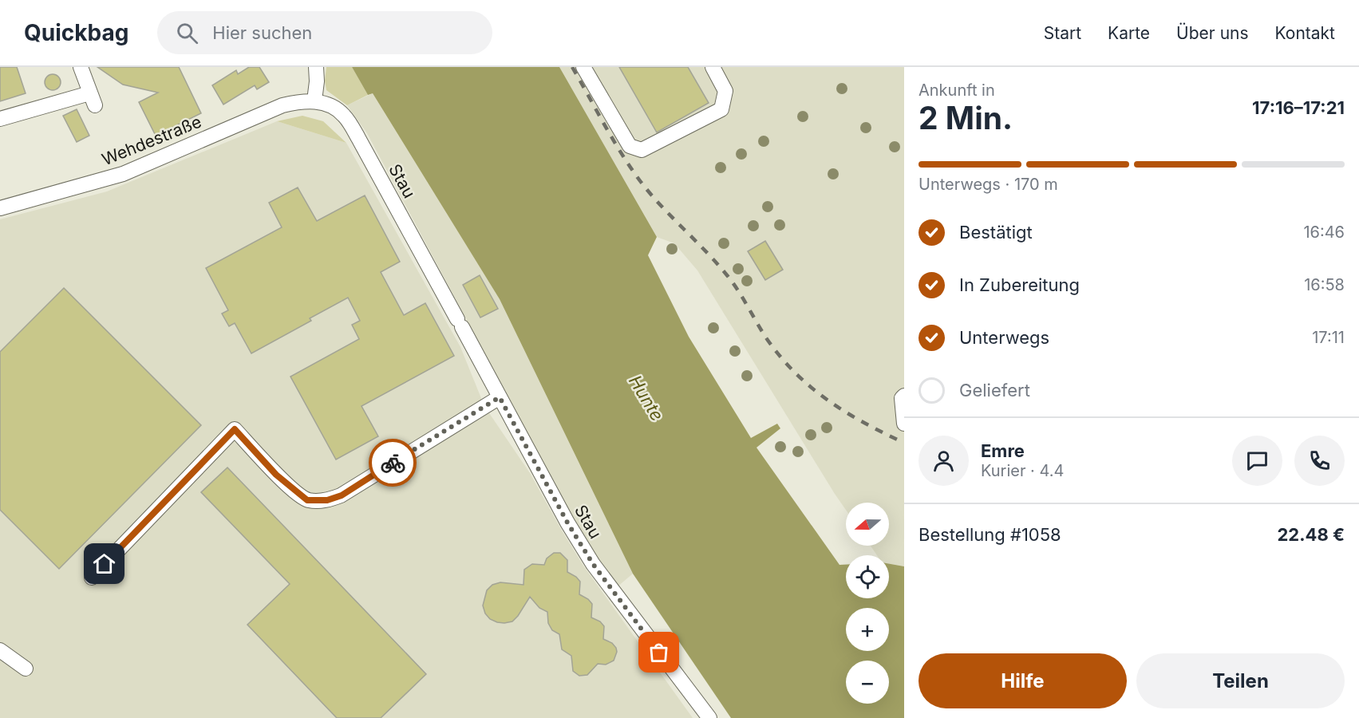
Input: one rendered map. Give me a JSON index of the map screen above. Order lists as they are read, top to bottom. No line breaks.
{"streets":{"street":["Wehdestraße","Stau"]},"crossings":[["Wehdestraße","Stau"]],"water":["Hunte"],"north":"left","page":{"header":"Quickbag","search":"Hier suchen","nav":["Start","Karte","Über uns","Kontakt"],"heading":["2 Min.","Ankunft in","17:16–17:21"],"panel":["Emre","Kurier · 4.4","Bestellung #1058","22.48 €"],"bar":"Unterwegs · 170 m","list":[["Bestätigt","16:46"],["In Zubereitung","16:58"],["Unterwegs","17:11"],"Geliefert"],"map_buttons":["+","−"],"buttons":["Hilfe","Teilen"]}}
